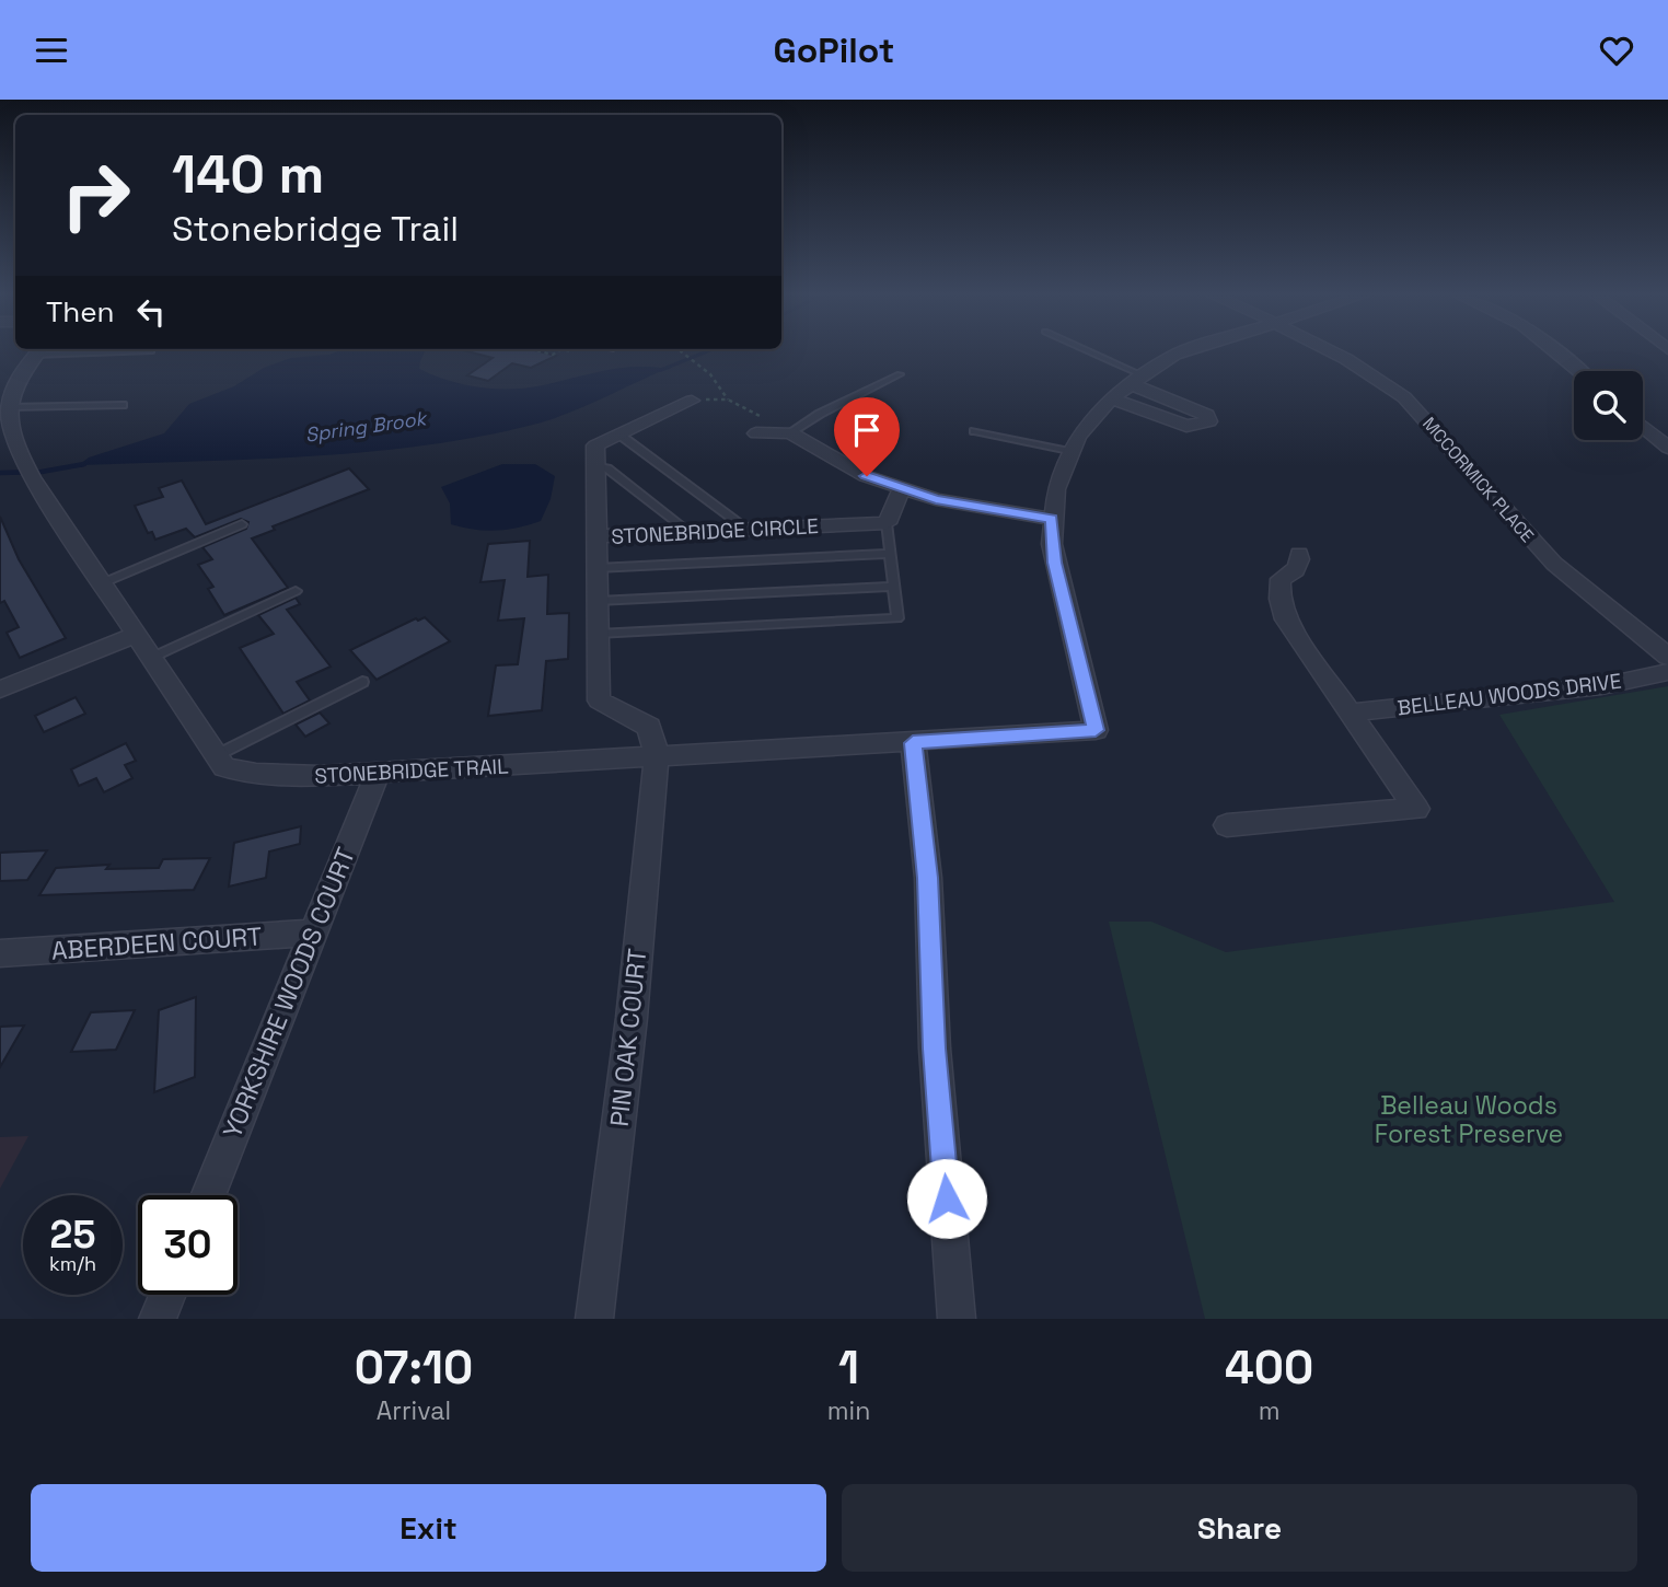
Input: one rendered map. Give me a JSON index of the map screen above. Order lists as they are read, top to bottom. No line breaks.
{"streets":{"street":["MCCORMICK PLACE","STONEBRIDGE CIRCLE","BELLEAU WOODS DRIVE","STONEBRIDGE TRAIL","ABERDEEN COURT","YORKSHIRE WOODS COURT","PIN OAK COURT"]},"crossings":[["STONEBRIDGE CIRCLE","STONEBRIDGE TRAIL"],["STONEBRIDGE CIRCLE","PIN OAK COURT"],["STONEBRIDGE TRAIL","YORKSHIRE WOODS COURT"],["STONEBRIDGE TRAIL","PIN OAK COURT"],["ABERDEEN COURT","YORKSHIRE WOODS COURT"]],"water":["Spring Brook"],"parks":["Belleau Woods Forest Preserve"],"page":{"header":"GoPilot","turn":["140 m","Stonebridge Trail"],"then":"Then","speed":"25 km/h","limit":"30","eta":["07:10","Arrival","1","min","400","m"],"buttons":["Exit","Share"]}}
